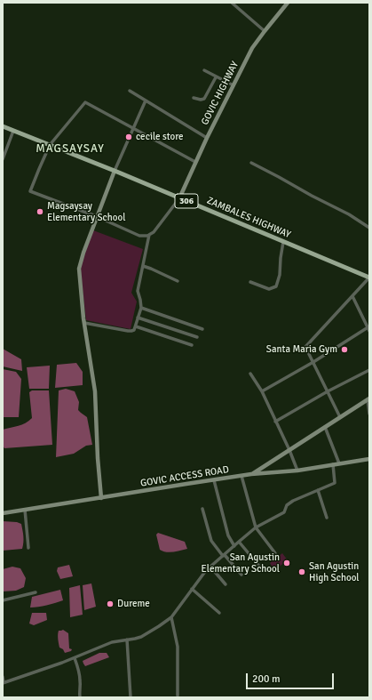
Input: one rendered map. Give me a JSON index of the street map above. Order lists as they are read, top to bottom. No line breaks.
{"streets":{"main road":["GOVIC HIGHWAY","306","ZAMBALES HIGHWAY","GOVIC ACCESS ROAD"]},"crossings":[["GOVIC HIGHWAY","ZAMBALES HIGHWAY"]],"districts":["MAGSAYSAY"],"places":["cecile store","Magsaysay Elementary School","Santa Maria Gym","San Agustin Elementary School","San Agustin High School","Dureme"],"scale_bar":"200 m"}
